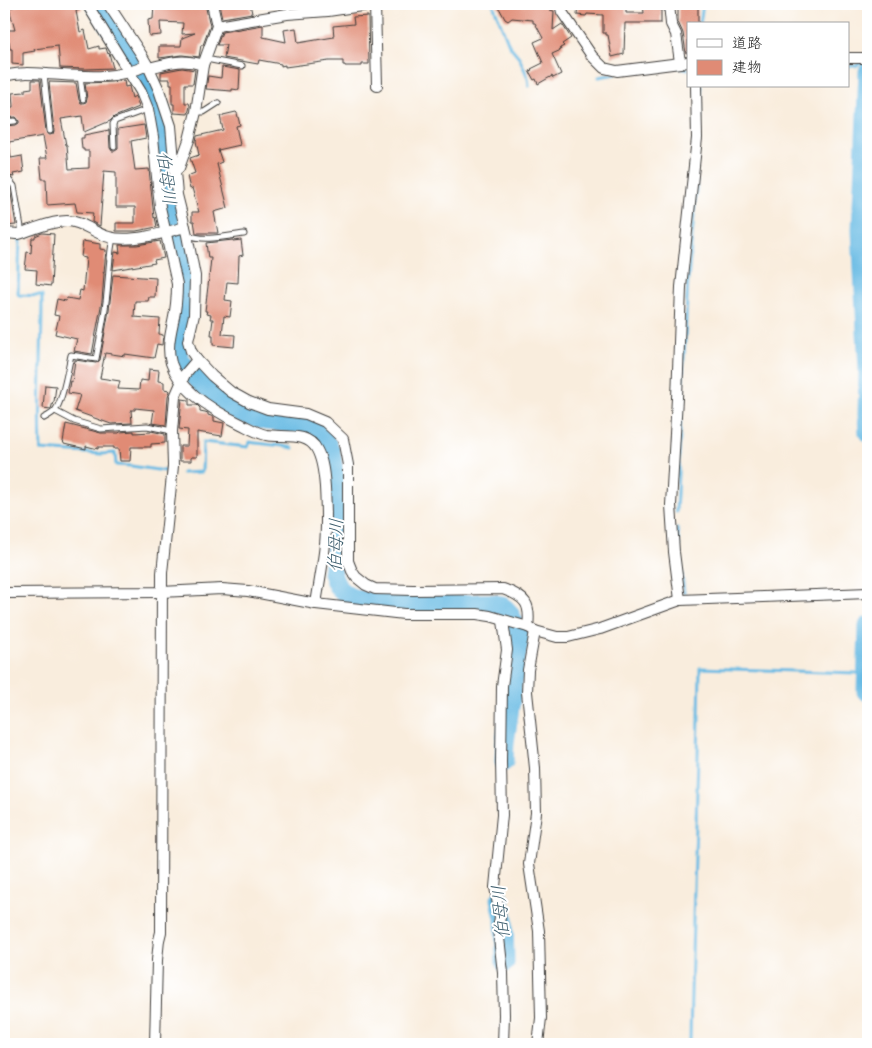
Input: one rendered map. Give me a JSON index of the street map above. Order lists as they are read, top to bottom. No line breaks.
{"water":["伯母川"],"legend":["道路","建物"]}
